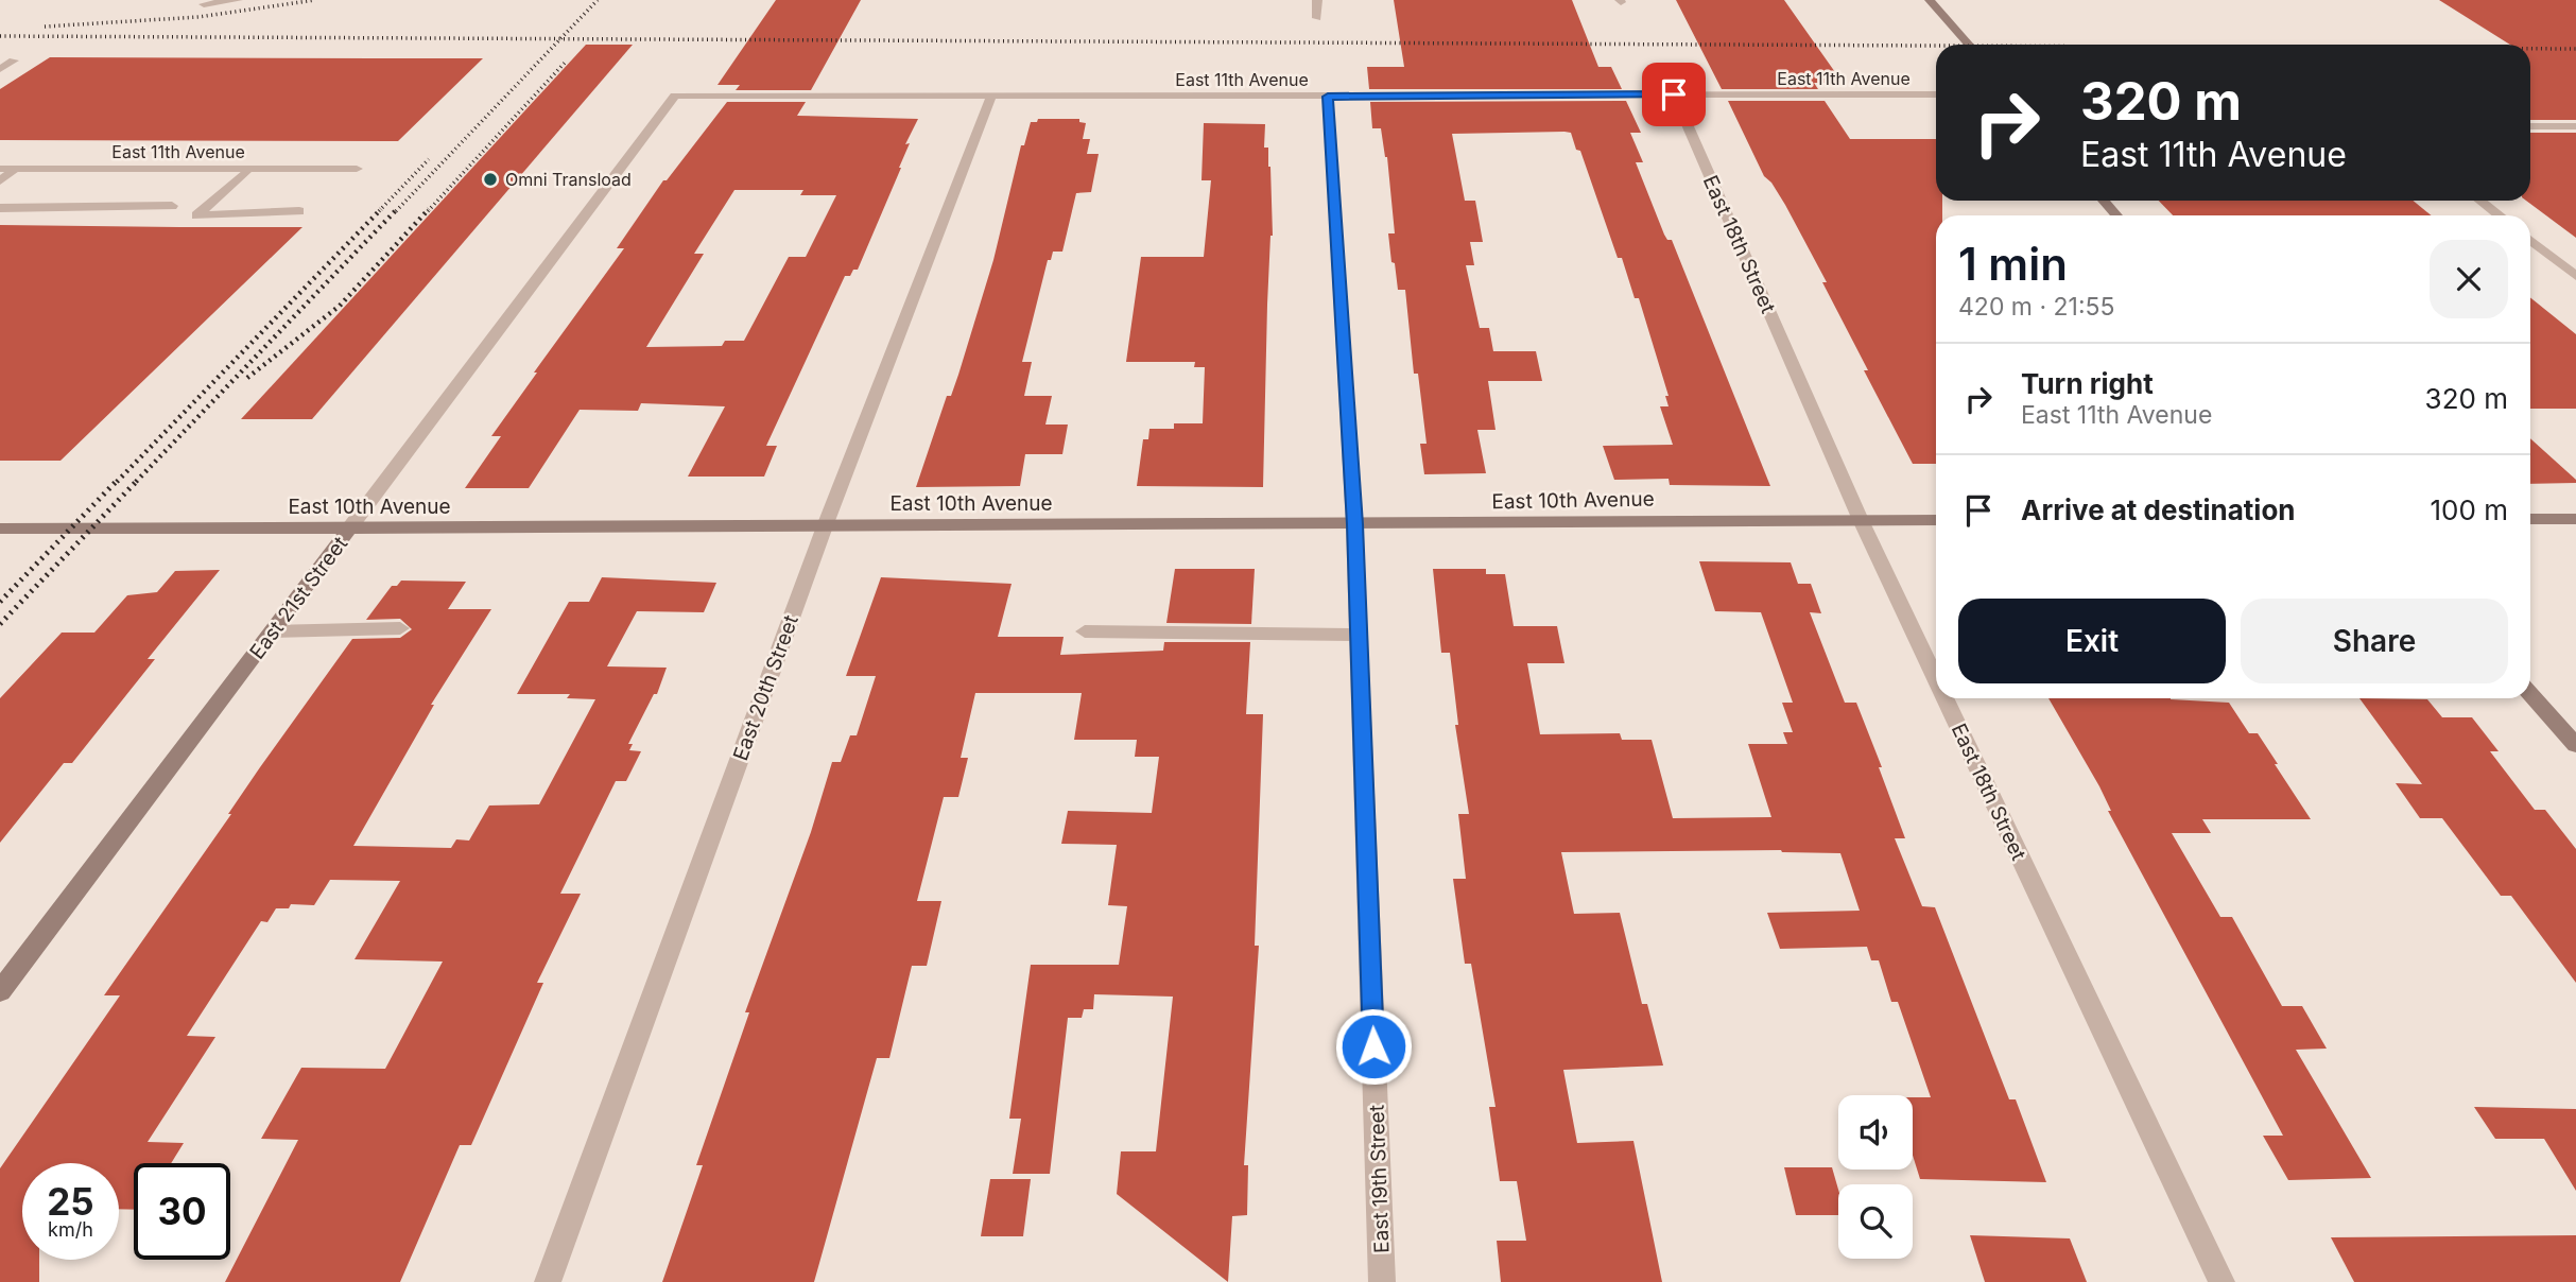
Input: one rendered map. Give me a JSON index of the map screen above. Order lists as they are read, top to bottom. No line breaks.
{"streets":{"street":["East 11th Avenue","East 18th Street","East 10th Avenue","East 21st Street","East 20th Street","East 19th Street"]},"crossings":[["East 11th Avenue","East 18th Street"],["East 11th Avenue","East 21st Street"],["East 11th Avenue","East 20th Street"],["East 11th Avenue","East 19th Street"],["East 18th Street","East 10th Avenue"],["East 10th Avenue","East 21st Street"],["East 10th Avenue","East 20th Street"],["East 10th Avenue","East 19th Street"]],"places":["Omni Transload"],"page":{"turn":["320 m","East 11th Avenue"],"heading":["1 min","420 m · 21:55"],"list":[{"name":"Turn right","note":"East 11th Avenue","value":"320 m"},{"name":"Arrive at destination","value":"100 m"}],"buttons":["Exit","Share"],"speed":"25 km/h","limit":"30"}}
